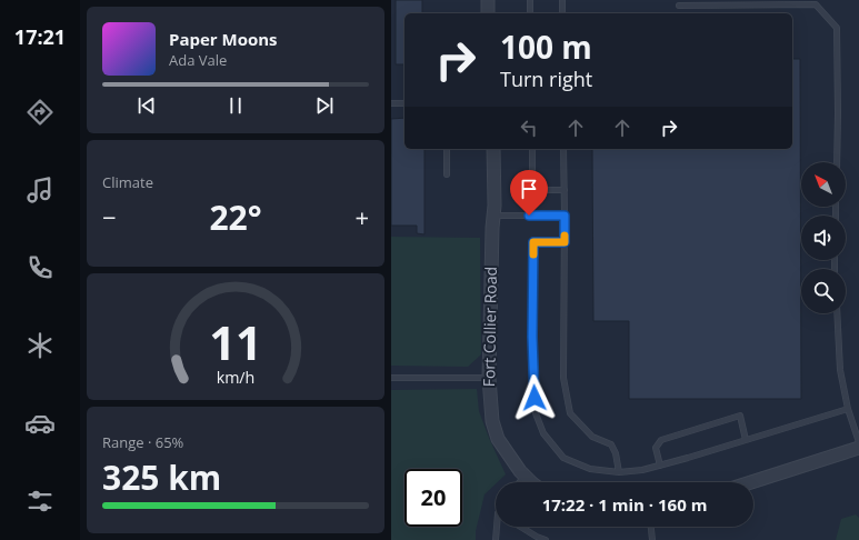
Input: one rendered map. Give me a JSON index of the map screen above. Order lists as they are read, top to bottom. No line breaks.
{"streets":{"street":["Fort Collier Road"]},"north":"top left","page":{"tabs":"17:21","turn":["100 m","Turn right"],"song":["Paper Moons","Ada Vale"],"tile":["Climate",["Range · 65%","325 km"]],"heat":["−","22°","+"],"limit":"20","trip":"17:22 · 1 min · 160 m","gauge":["11","km/h"]}}
